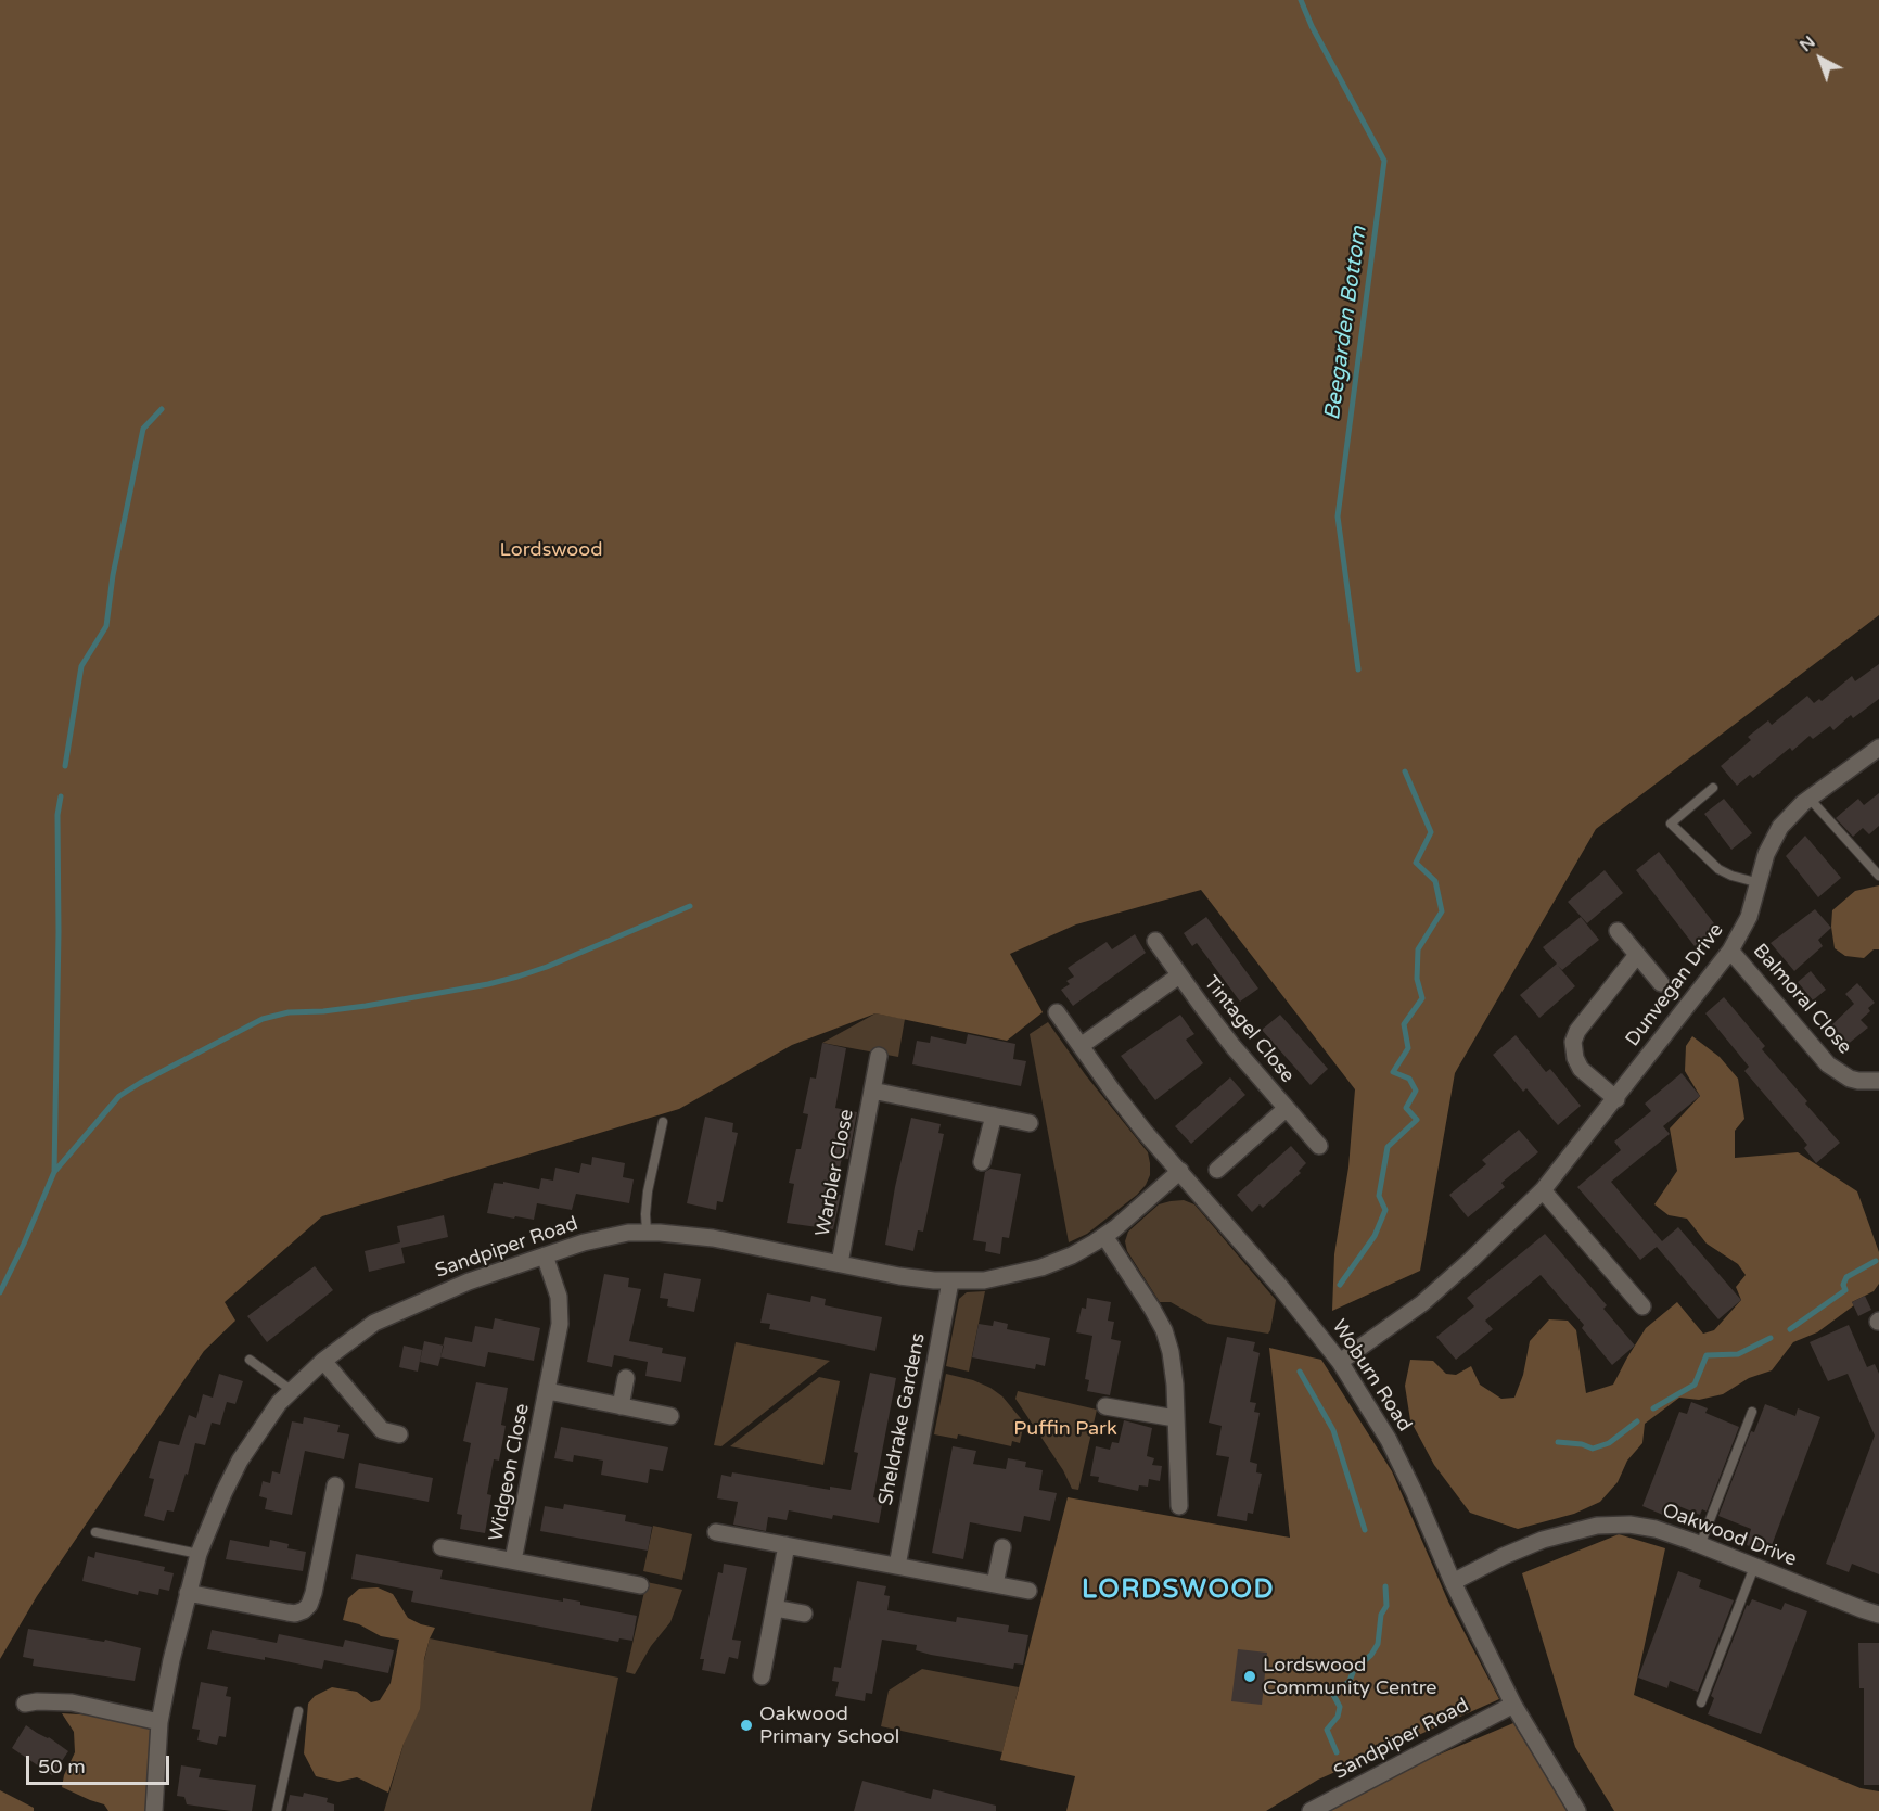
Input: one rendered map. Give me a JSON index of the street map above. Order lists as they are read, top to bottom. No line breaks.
{"streets":{"street":["Dunvegan Drive","Balmoral Close","Tintagel Close","Warbler Close","Sandpiper Road","Woburn Road","Sheldrake Gardens","Widgeon Close","Oakwood Drive"]},"crossings":[["Dunvegan Drive","Balmoral Close"],["Dunvegan Drive","Woburn Road"],["Tintagel Close","Woburn Road"],["Warbler Close","Sandpiper Road"],["Sandpiper Road","Woburn Road"],["Sandpiper Road","Sheldrake Gardens"],["Sandpiper Road","Widgeon Close"],["Woburn Road","Oakwood Drive"]],"districts":["LORDSWOOD"],"water":["Beegarden Bottom"],"parks":["Lordswood","Puffin Park"],"places":["Lordswood Community Centre","Oakwood Primary School"],"scale_bar":"50 m","north":"top left"}
